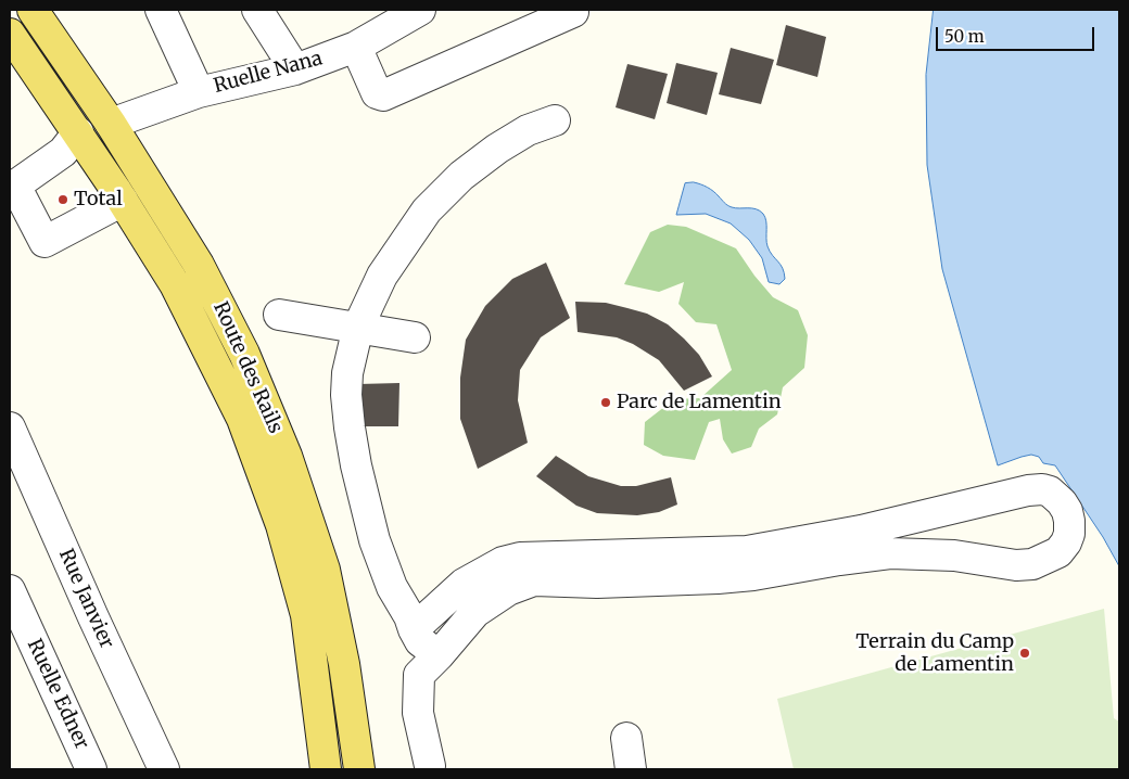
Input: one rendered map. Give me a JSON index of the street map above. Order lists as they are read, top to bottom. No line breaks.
{"streets":{"main road":["Route des Rails"],"street":["Ruelle Nana","Rue Janvier","Ruelle Edner"]},"crossings":[["Ruelle Nana","Route des Rails"]],"places":["Total","Parc de Lamentin","Terrain du Camp de Lamentin"],"scale_bar":"50 m"}
